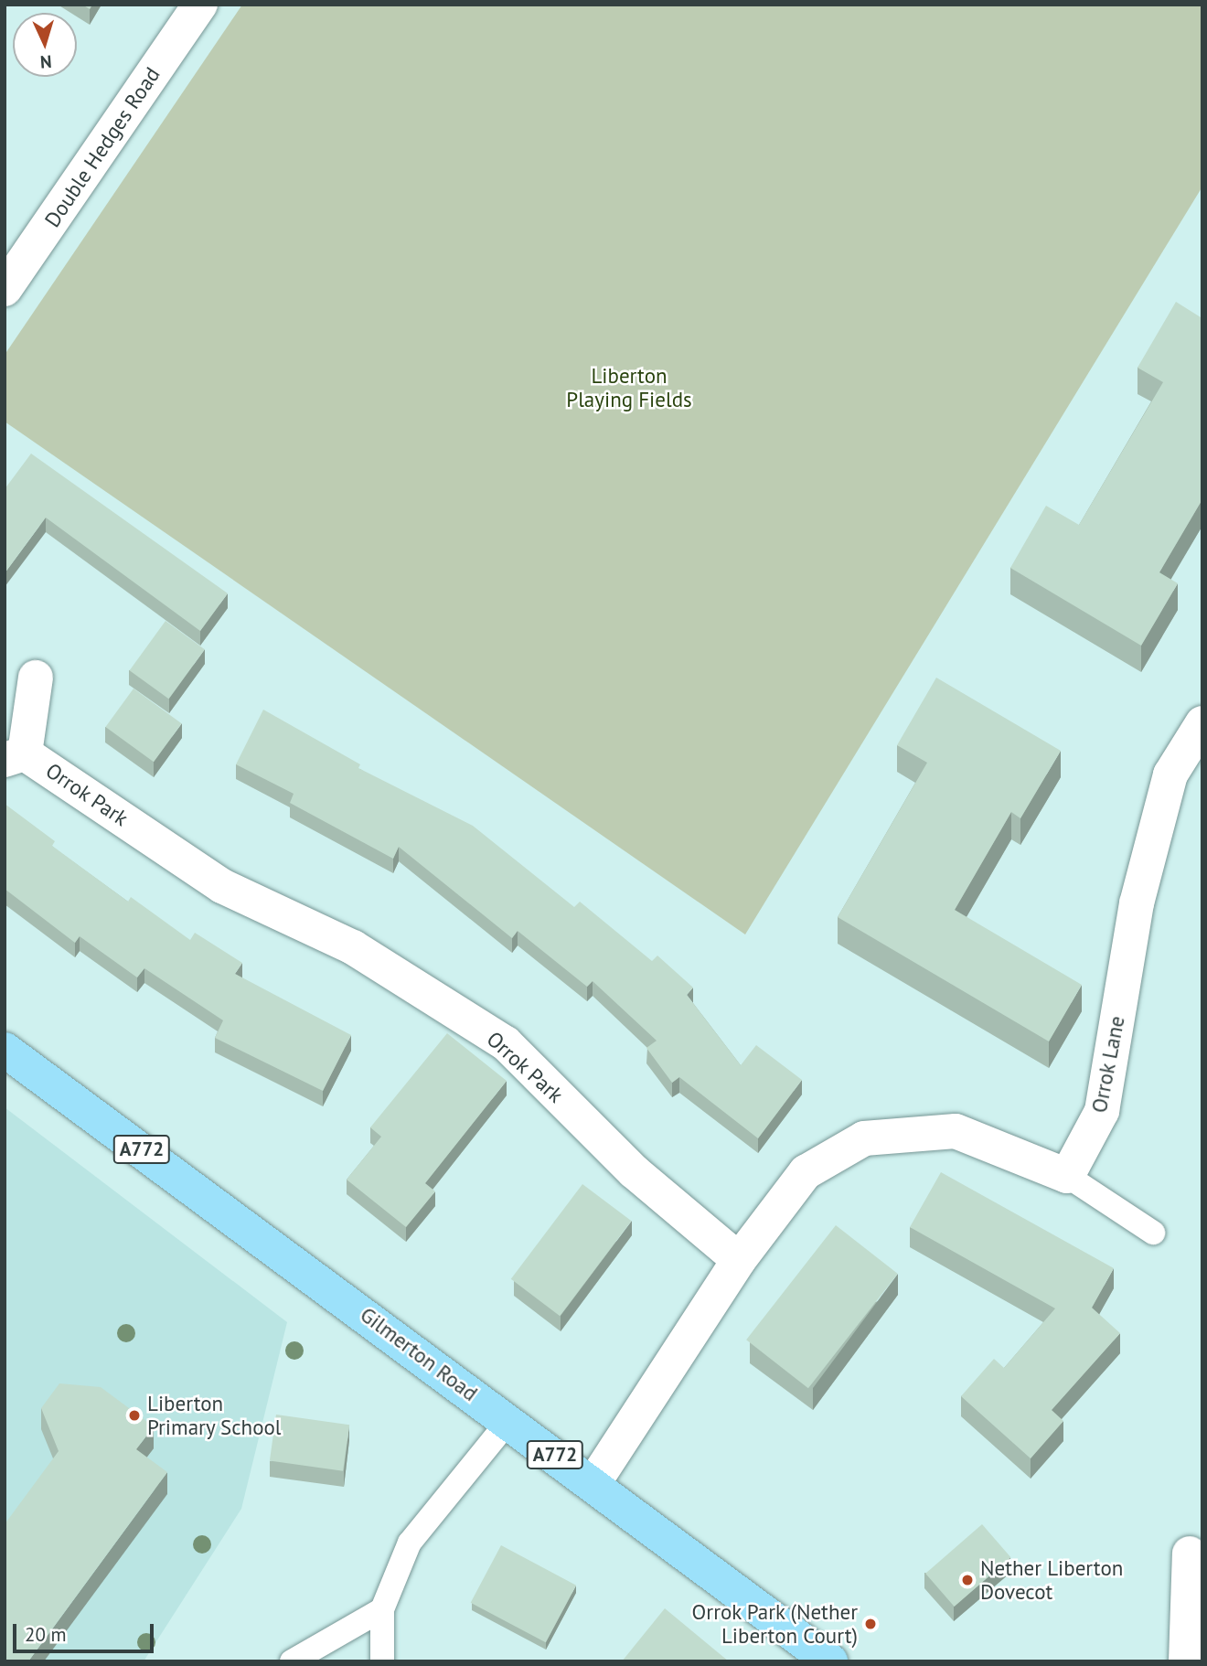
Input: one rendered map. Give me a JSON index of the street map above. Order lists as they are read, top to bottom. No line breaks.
{"streets":{"main road":["A772","Gilmerton Road"],"street":["Double Hedges Road","Orrok Park","Orrok Lane"]},"parks":["Liberton Playing Fields"],"places":["Liberton Primary School","Nether Liberton Dovecot","Orrok Park (Nether Liberton Court)"],"scale_bar":"20 m","north":"bottom"}
